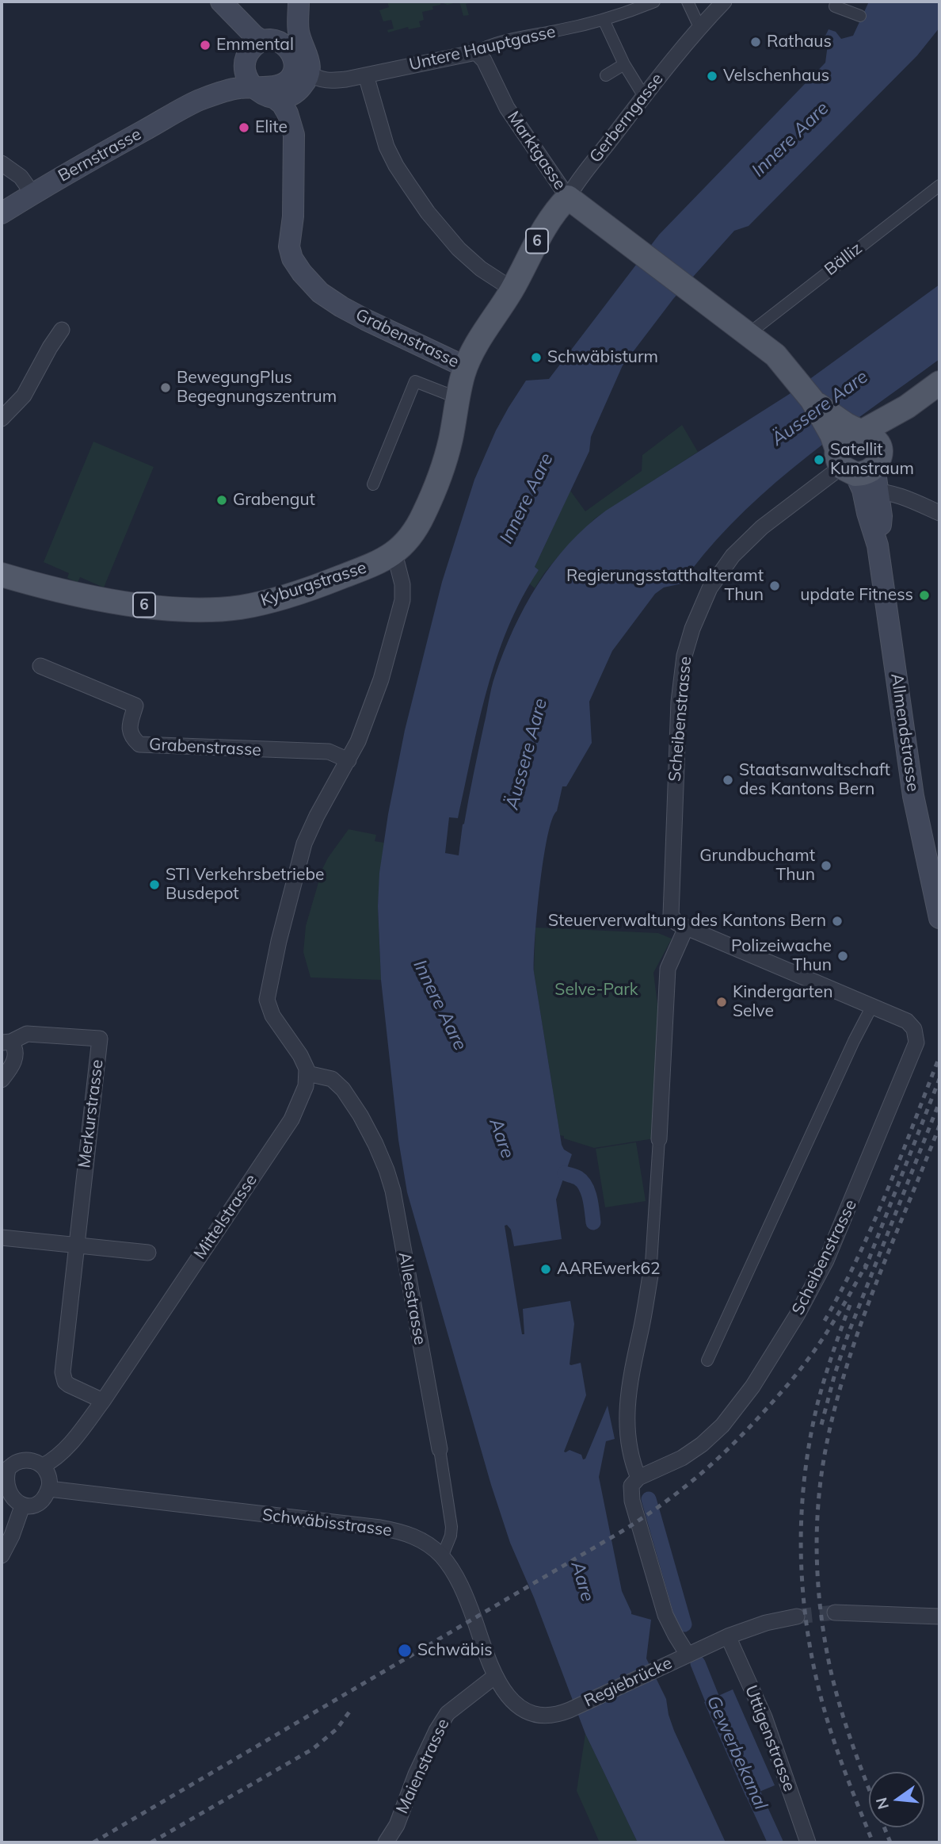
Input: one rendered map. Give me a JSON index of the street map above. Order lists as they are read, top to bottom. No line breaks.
{"streets":{"main road":["Marktgasse","Bernstrasse","6","Grabenstrasse","Kyburgstrasse","Allmendstrasse"],"street":["Untere Hauptgasse","Gerberngasse","Bälliz","Scheibenstrasse","Merkurstrasse","Mittelstrasse","Alleestrasse","Schwäbisstrasse","Regiebrücke","Uttigenstrasse","Maienstrasse"]},"crossings":[["Untere Hauptgasse","Marktgasse"],["Untere Hauptgasse","Bernstrasse"],["Untere Hauptgasse","Grabenstrasse"],["Gerberngasse","Marktgasse"],["Gerberngasse","6"],["Marktgasse","6"],["Marktgasse","Bälliz"],["Bernstrasse","Grabenstrasse"],["6","Grabenstrasse"],["Grabenstrasse","Kyburgstrasse"],["Scheibenstrasse","Allmendstrasse"],["Merkurstrasse","Mittelstrasse"],["Mittelstrasse","Alleestrasse"],["Mittelstrasse","Schwäbisstrasse"],["Alleestrasse","Schwäbisstrasse"],["Schwäbisstrasse","Regiebrücke"],["Schwäbisstrasse","Maienstrasse"],["Regiebrücke","Uttigenstrasse"]],"water":["Innere Aare","Äussere Aare","Aare","Gewerbekanal"],"parks":["Selve-Park"],"places":["Rathaus","Emmental","Velschenhaus","Elite","Schwäbisturm","BewegungPlus Begegnungszentrum","Satellit Kunstraum","Grabengut","Regierungsstatthalteramt Thun","update Fitness","Staatsanwaltschaft des Kantons Bern","Grundbuchamt Thun","STI Verkehrsbetriebe Busdepot","Steuerverwaltung des Kantons Bern","Polizeiwache Thun","Kindergarten Selve","AAREwerk62","Schwäbis"],"north":"left"}
